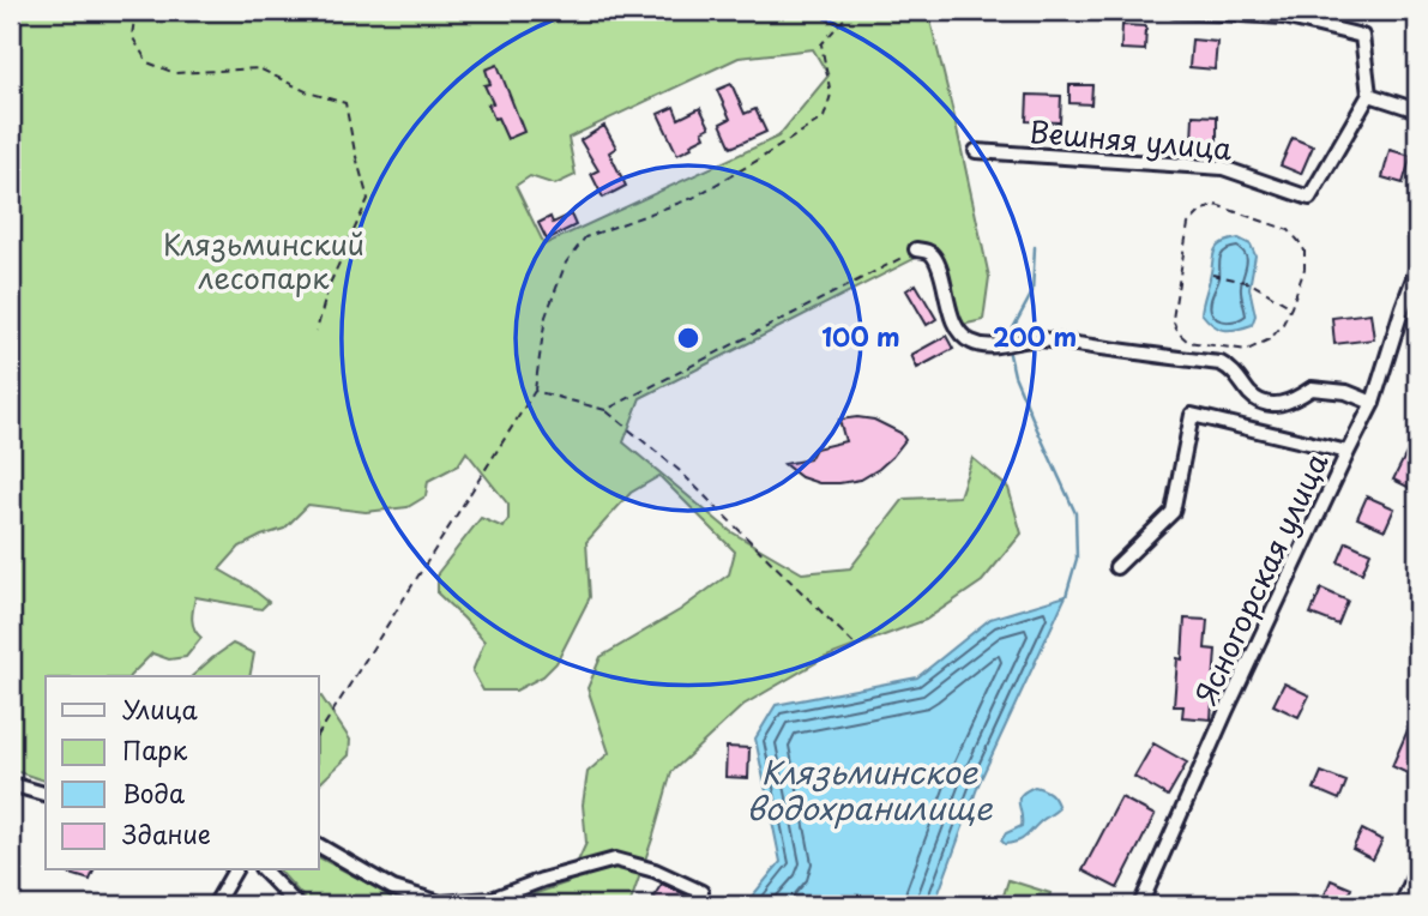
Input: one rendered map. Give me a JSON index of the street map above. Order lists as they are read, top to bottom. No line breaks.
{"streets":{"street":["Вешняя улица","Ясногорская улица"]},"water":["Клязьминское водохранилище"],"parks":["Клязьминский лесопарк"],"legend":["Улица","Парк","Вода","Здание"],"rings":["100 m","200 m"]}
